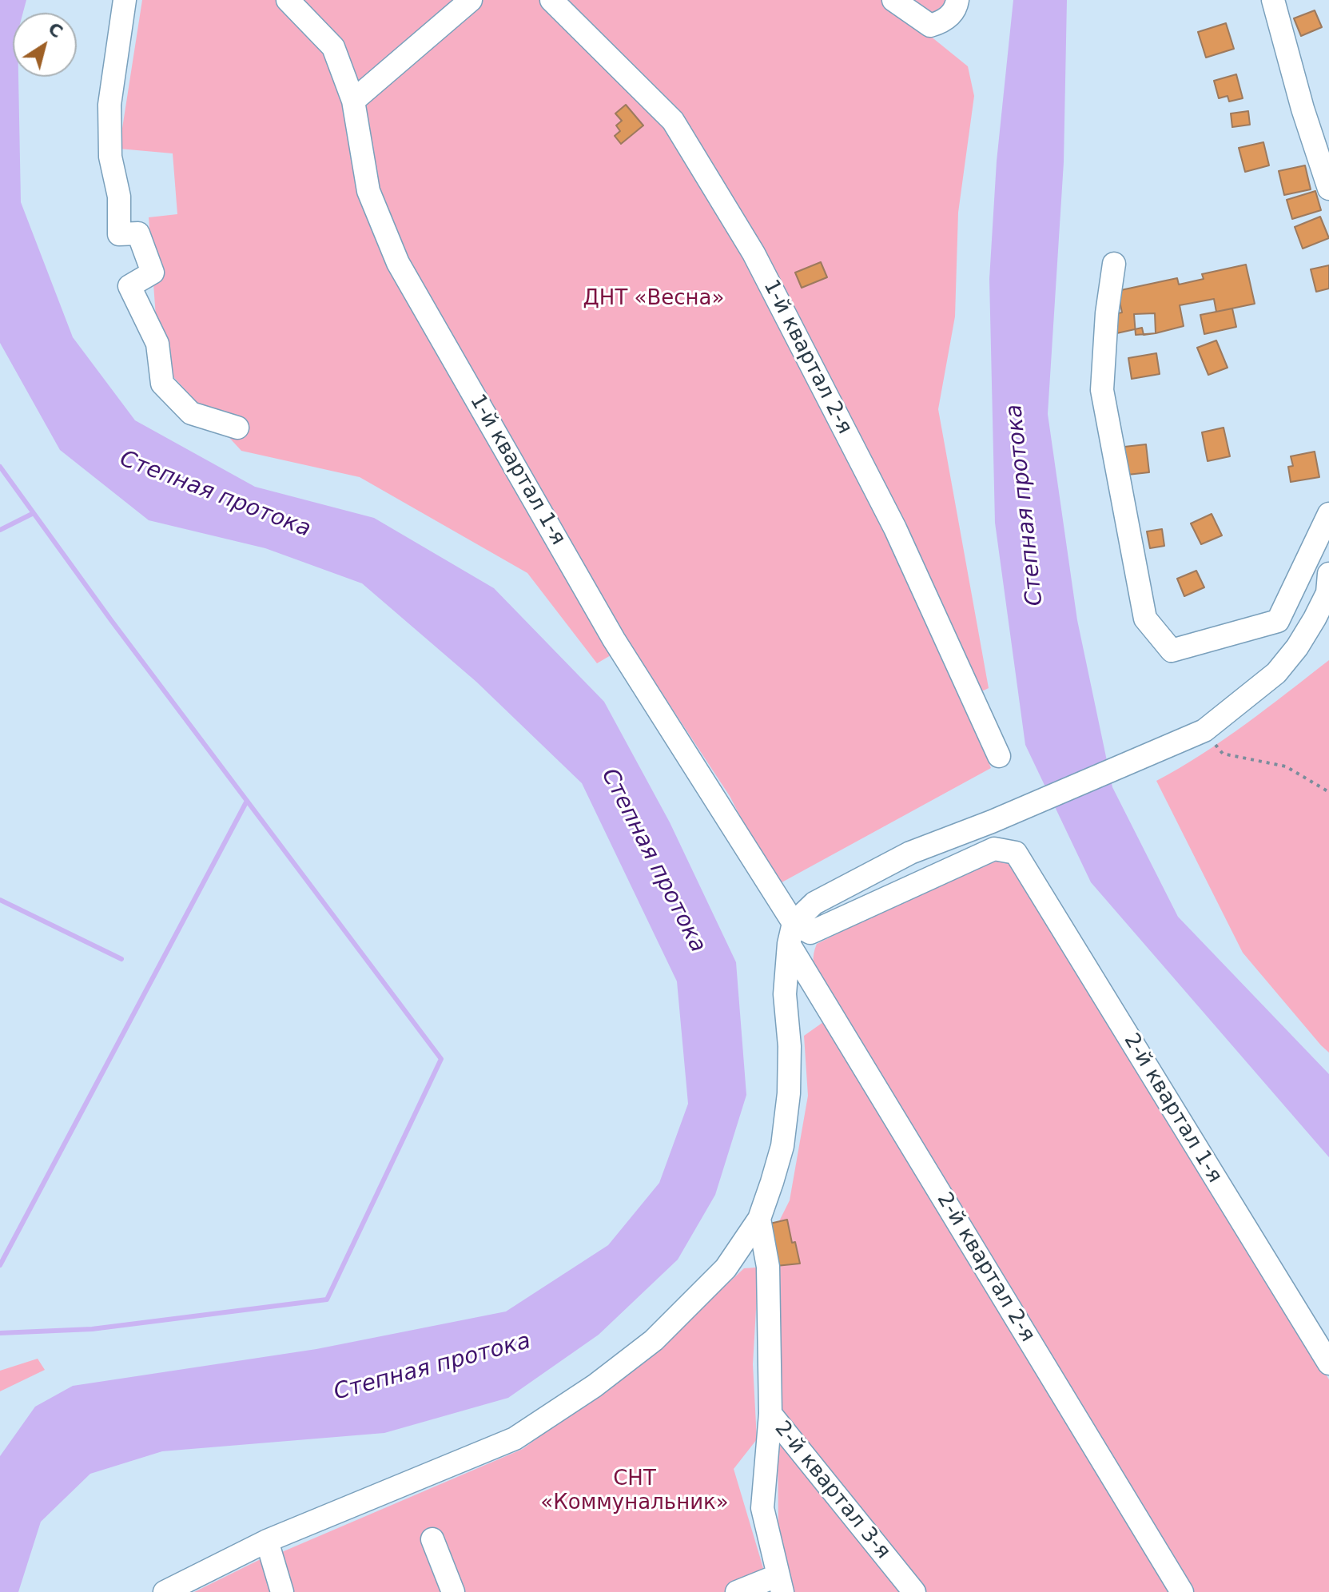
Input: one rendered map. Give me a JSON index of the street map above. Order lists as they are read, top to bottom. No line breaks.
{"streets":{"street":["1-й квартал 2-я","1-й квартал 1-я","2-й квартал 1-я","2-й квартал 2-я","2-й квартал 3-я"]},"crossings":[["1-й квартал 1-я","2-й квартал 1-я"],["1-й квартал 1-я","2-й квартал 2-я"],["2-й квартал 1-я","2-й квартал 2-я"]],"water":["Степная протока"],"parks":["ДНТ «Весна»","СНТ «Коммунальник»"],"north":"top right"}
